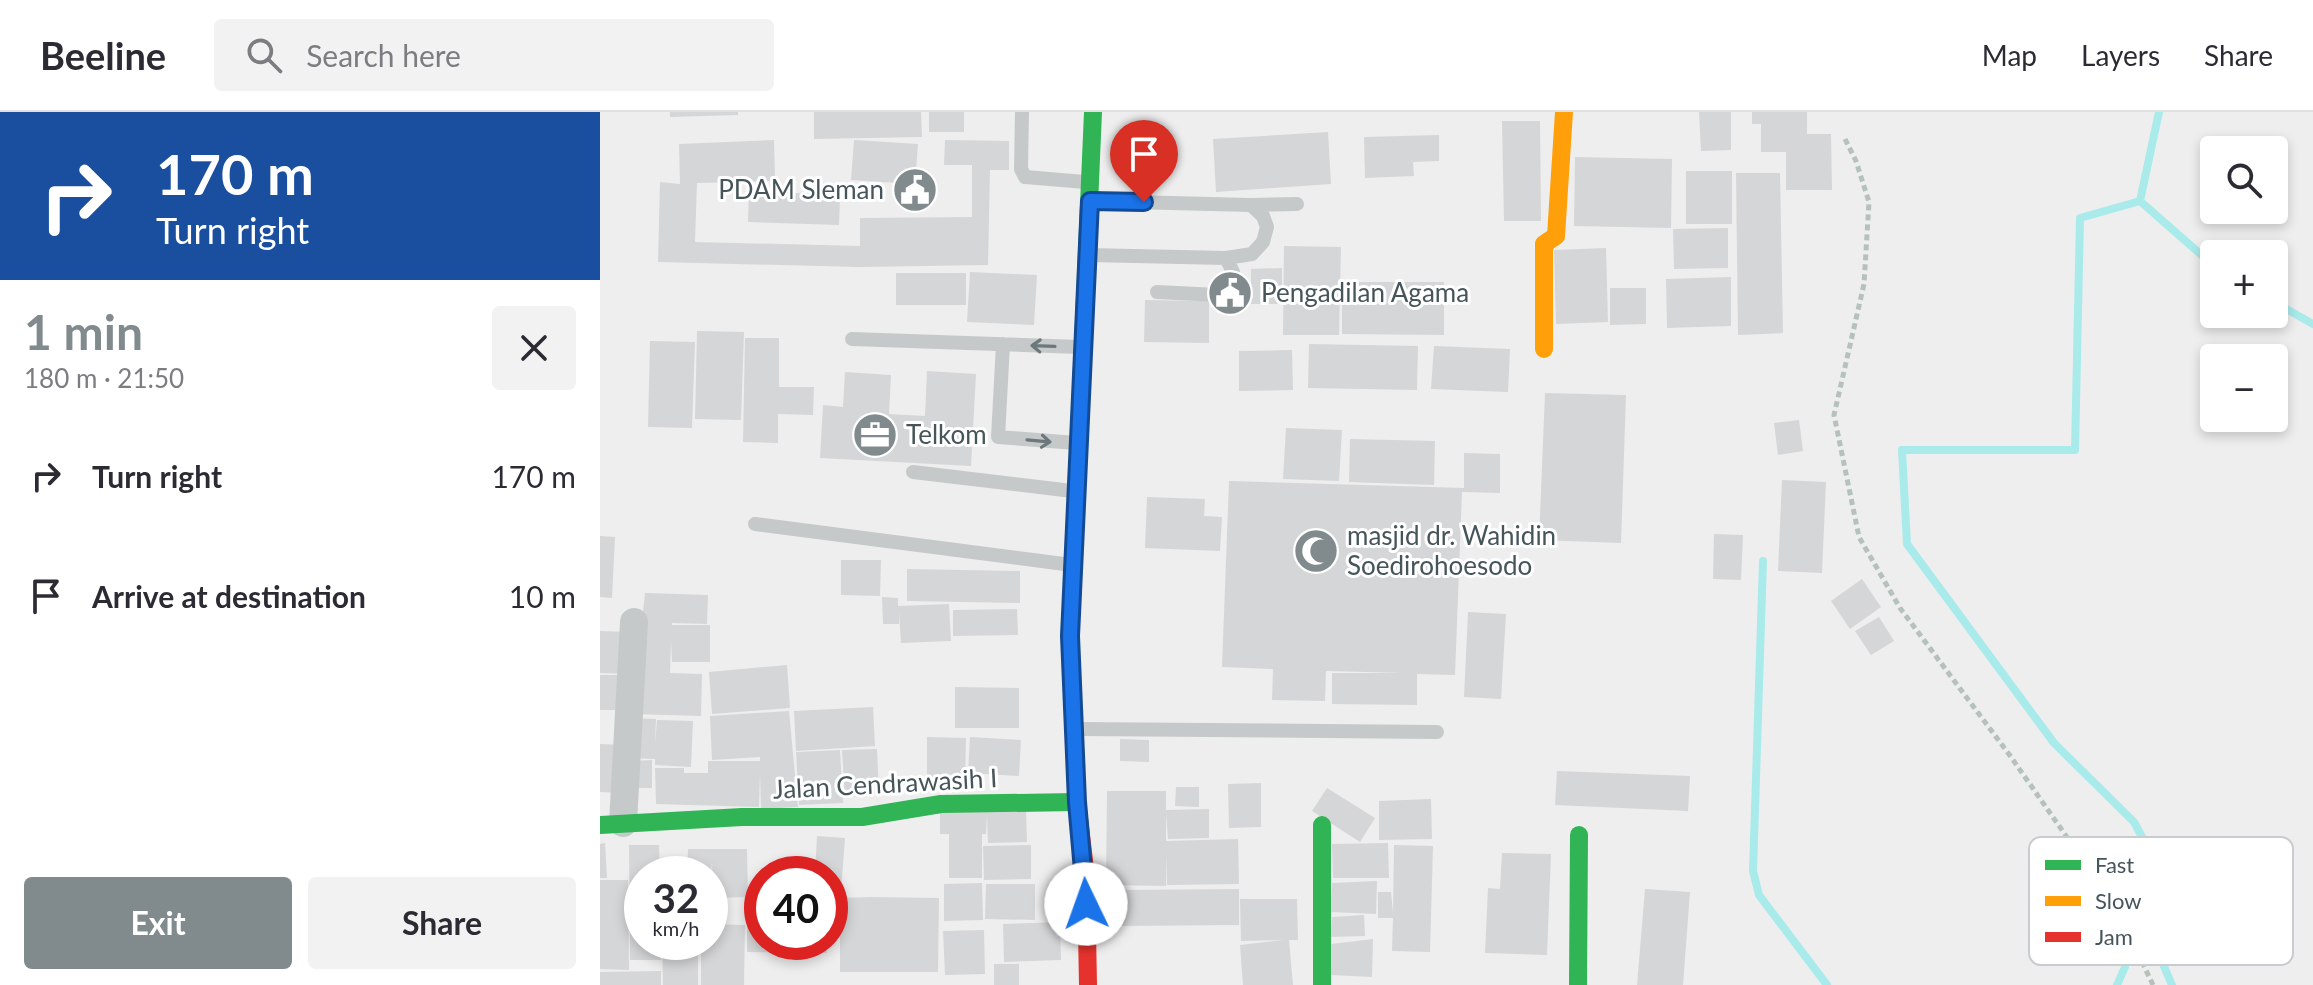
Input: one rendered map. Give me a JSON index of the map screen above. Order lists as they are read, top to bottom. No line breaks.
{"streets":{"street":["Jalan Cendrawasih I"]},"places":{"public building":["PDAM Sleman","Pengadilan Agama"],"office":["Telkom"],"mosque":["masjid dr. Wahidin Soedirohoesodo"]},"legend":["Fast","Slow","Jam"],"page":{"header":"Beeline","search":"Search here","nav":["Map","Layers","Share"],"turn":["170 m","Turn right"],"map_buttons":["+","−"],"heading":["1 min","180 m · 21:50"],"list":[{"name":"Turn right","value":"170 m"},{"name":"Arrive at destination","value":"10 m"}],"speed":"32 km/h","limit":"40","buttons":["Exit","Share"]}}
